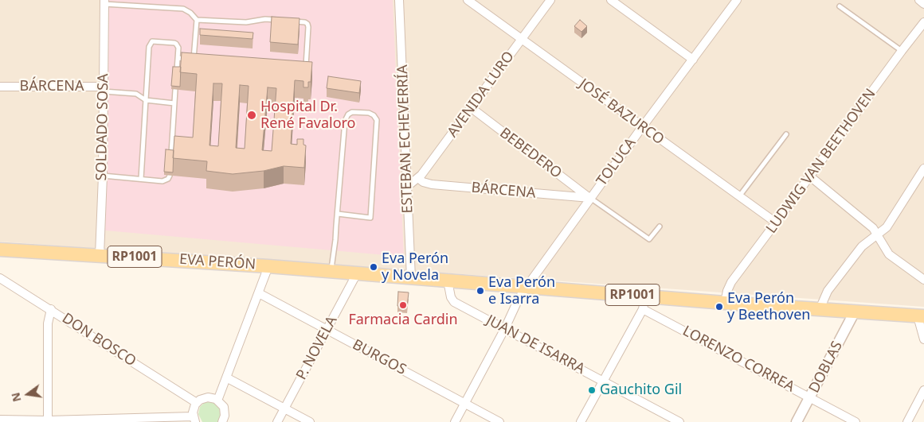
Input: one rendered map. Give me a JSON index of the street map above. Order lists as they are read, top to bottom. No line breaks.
{"streets":{"main road":["RP1001","EVA PERÓN"],"street":["BÁRCENA","AVENIDA LURO","JOSÉ BAZURCO","SOLDADO SOSA","ESTEBAN ECHEVERRÍA","BEBEDERO","LUDWIG VAN BEETHOVEN","TOLUCA","DON BOSCO","JUAN DE ISARRA","P. NOVELA","BURGOS","LORENZO CORREA","DOBLAS"]},"crossings":[["BÁRCENA","AVENIDA LURO"],["BÁRCENA","SOLDADO SOSA"],["BÁRCENA","BEBEDERO"],["BÁRCENA","TOLUCA"],["AVENIDA LURO","JOSÉ BAZURCO"],["AVENIDA LURO","ESTEBAN ECHEVERRÍA"],["AVENIDA LURO","BEBEDERO"],["JOSÉ BAZURCO","LUDWIG VAN BEETHOVEN"],["JOSÉ BAZURCO","TOLUCA"],["SOLDADO SOSA","EVA PERÓN"],["ESTEBAN ECHEVERRÍA","RP1001"],["ESTEBAN ECHEVERRÍA","EVA PERÓN"],["BEBEDERO","TOLUCA"],["LUDWIG VAN BEETHOVEN","RP1001"],["TOLUCA","RP1001"],["TOLUCA","JUAN DE ISARRA"],["TOLUCA","BURGOS"],["RP1001","EVA PERÓN"],["RP1001","JUAN DE ISARRA"],["RP1001","DOBLAS"],["EVA PERÓN","P. NOVELA"],["P. NOVELA","BURGOS"],["LORENZO CORREA","DOBLAS"]],"places":["Hospital Dr. René Favaloro","Eva Perón y Novela","Eva Perón e Isarra","Farmacia Cardin","Eva Perón y Beethoven","Gauchito Gil"],"north":"left"}
